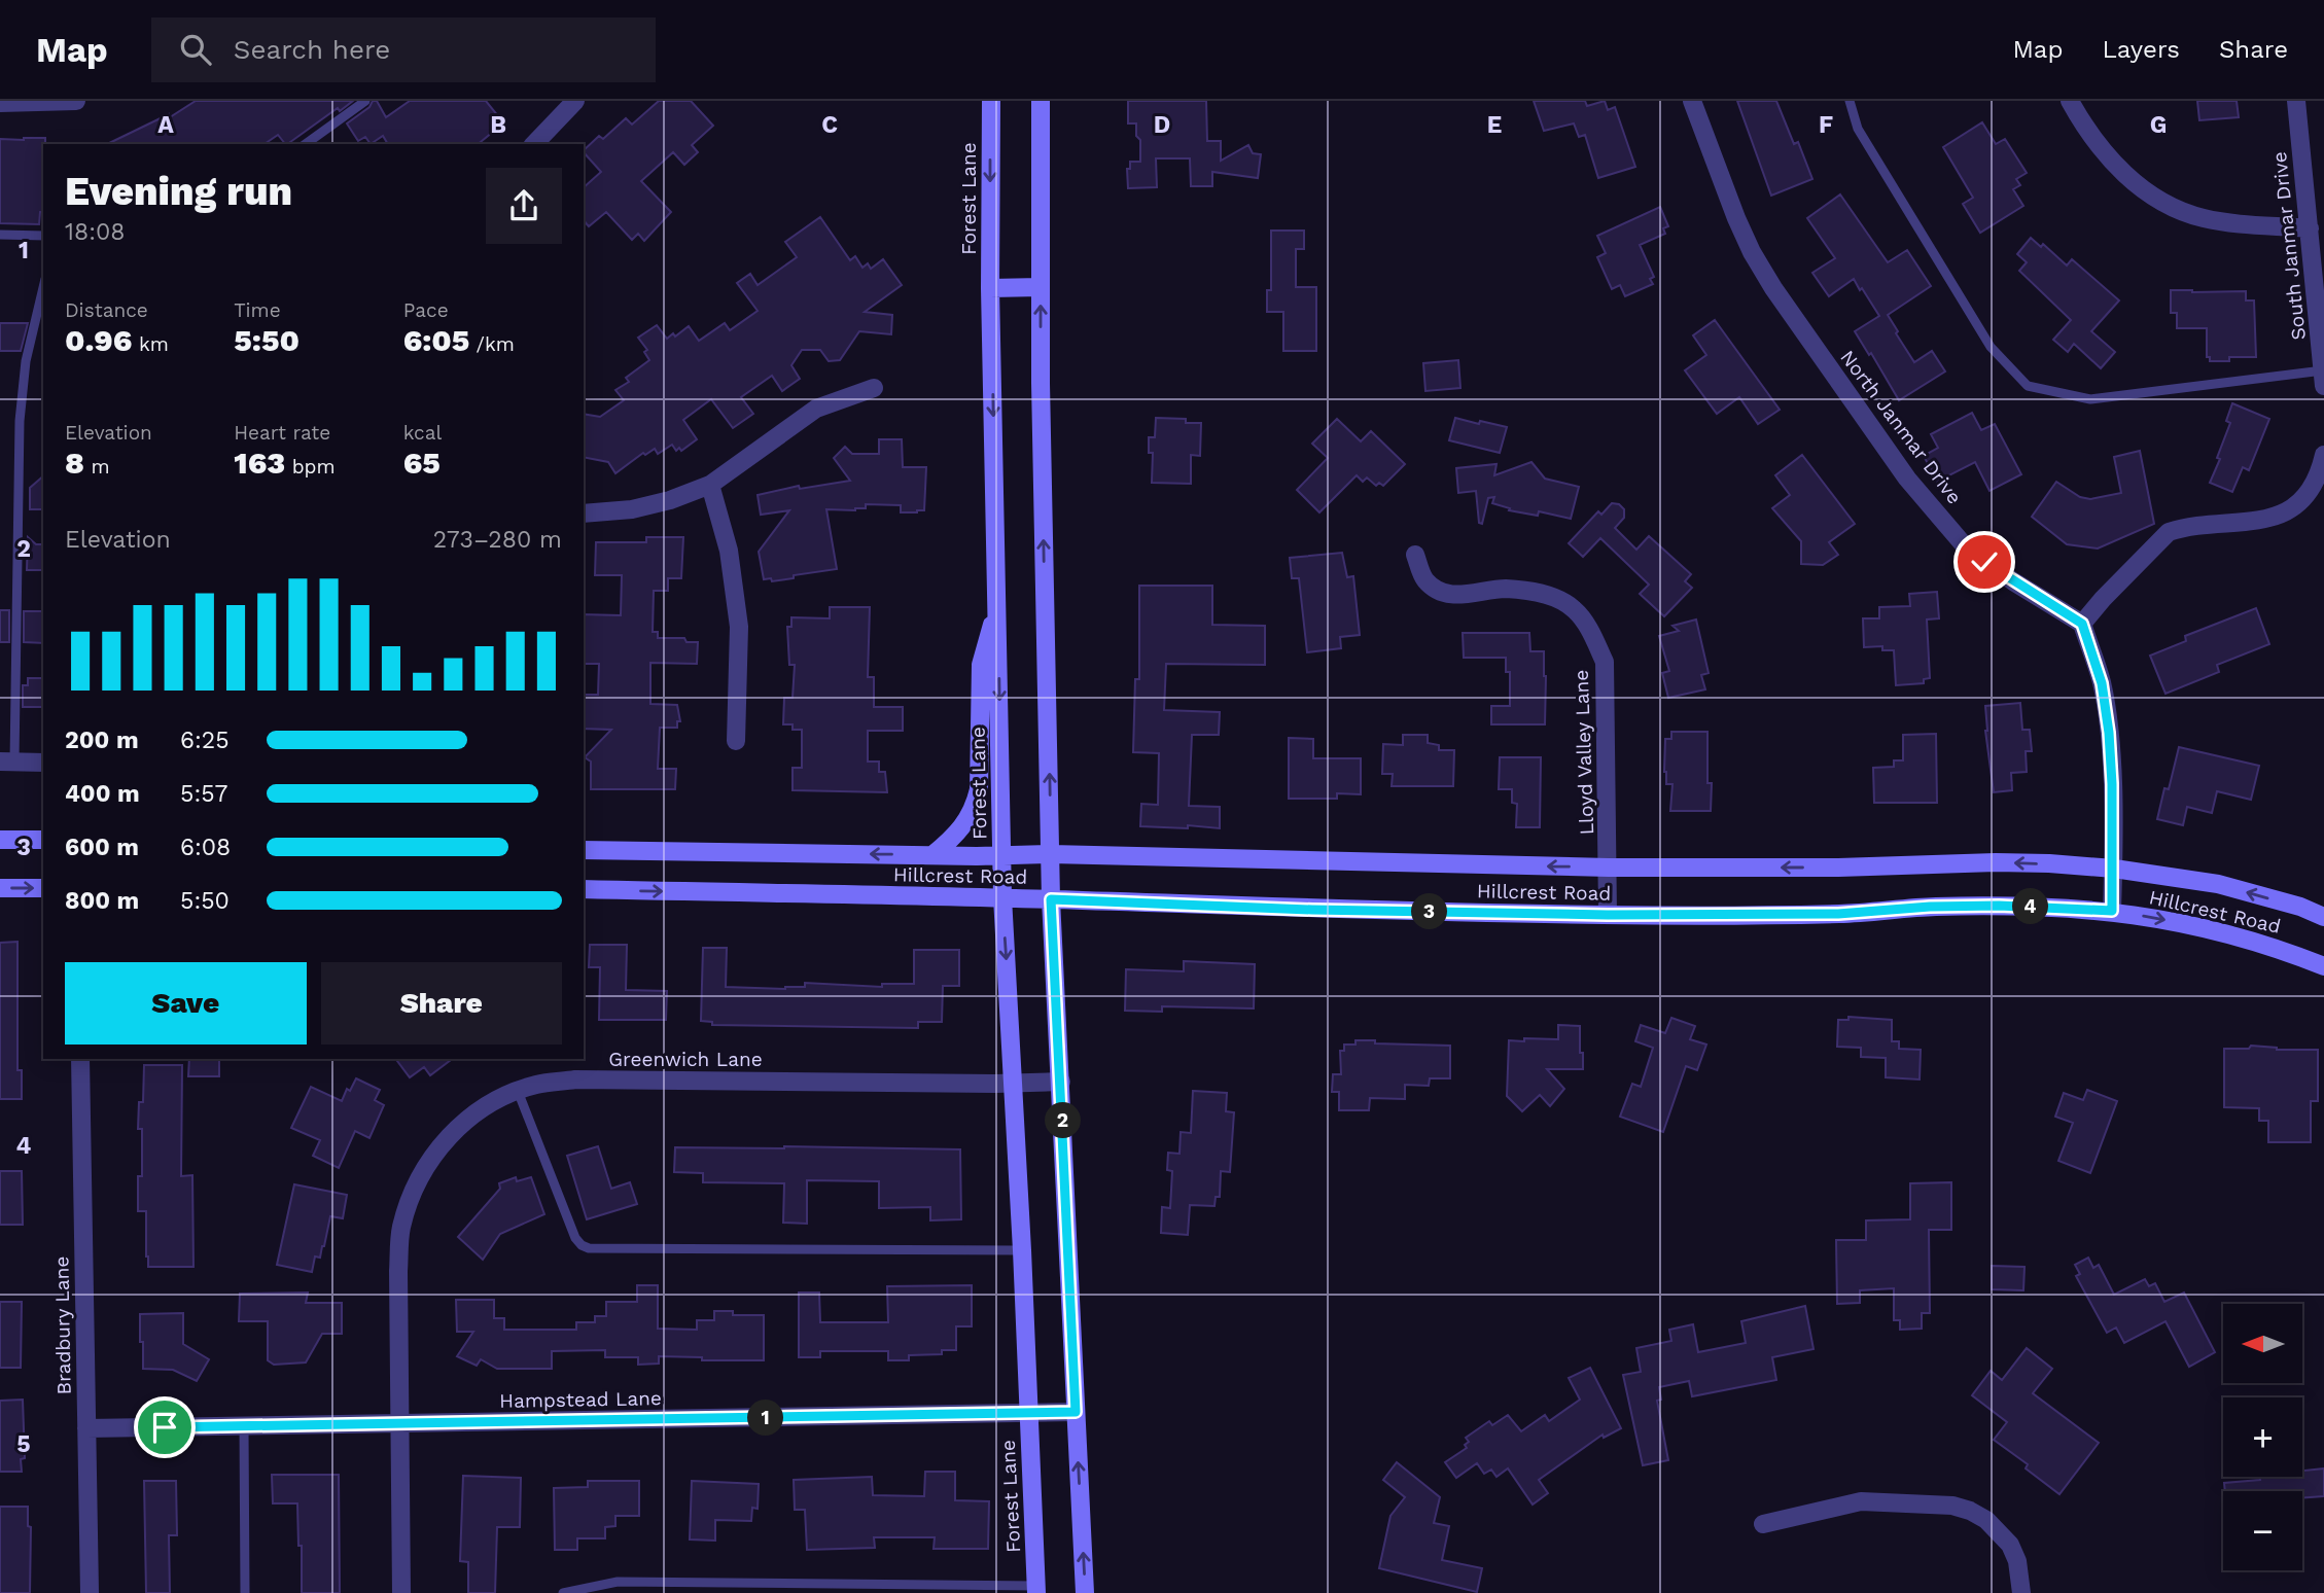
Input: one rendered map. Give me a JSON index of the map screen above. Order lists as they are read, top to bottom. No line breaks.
{"streets":{"main road":["Forest Lane","Hillcrest Road"],"street":["South Janmar Drive","North Janmar Drive","Lloyd Valley Lane","Greenwich Lane","Bradbury Lane","Hampstead Lane"]},"crossings":[["Forest Lane","Hillcrest Road"],["Forest Lane","Greenwich Lane"],["Forest Lane","Hampstead Lane"],["Lloyd Valley Lane","Hillcrest Road"],["Greenwich Lane","Hampstead Lane"],["Bradbury Lane","Hampstead Lane"]],"north":"left","page":{"header":"Map","search":"Search here","nav":["Map","Layers","Share"],"heading":["Evening run","18:08"],"stats":[["Distance","0.96 km"],["Time","5:50"],["Pace","6:05 /km"],["Elevation","8 m"],["Heart rate","163 bpm"],["kcal","65"]],"chart":["Elevation","273–280 m"],"list":[{"name":"200 m","note":"6:25"},{"name":"400 m","note":"5:57"},{"name":"600 m","note":"6:08"},{"name":"800 m","note":"5:50"}],"pins":["4","3","2","1"],"buttons":["Save","Share"],"map_buttons":["+","−"]},"grid":{"columns":["A","B","C","D","E","F","G"],"rows":["1","2","3","4","5"]}}
